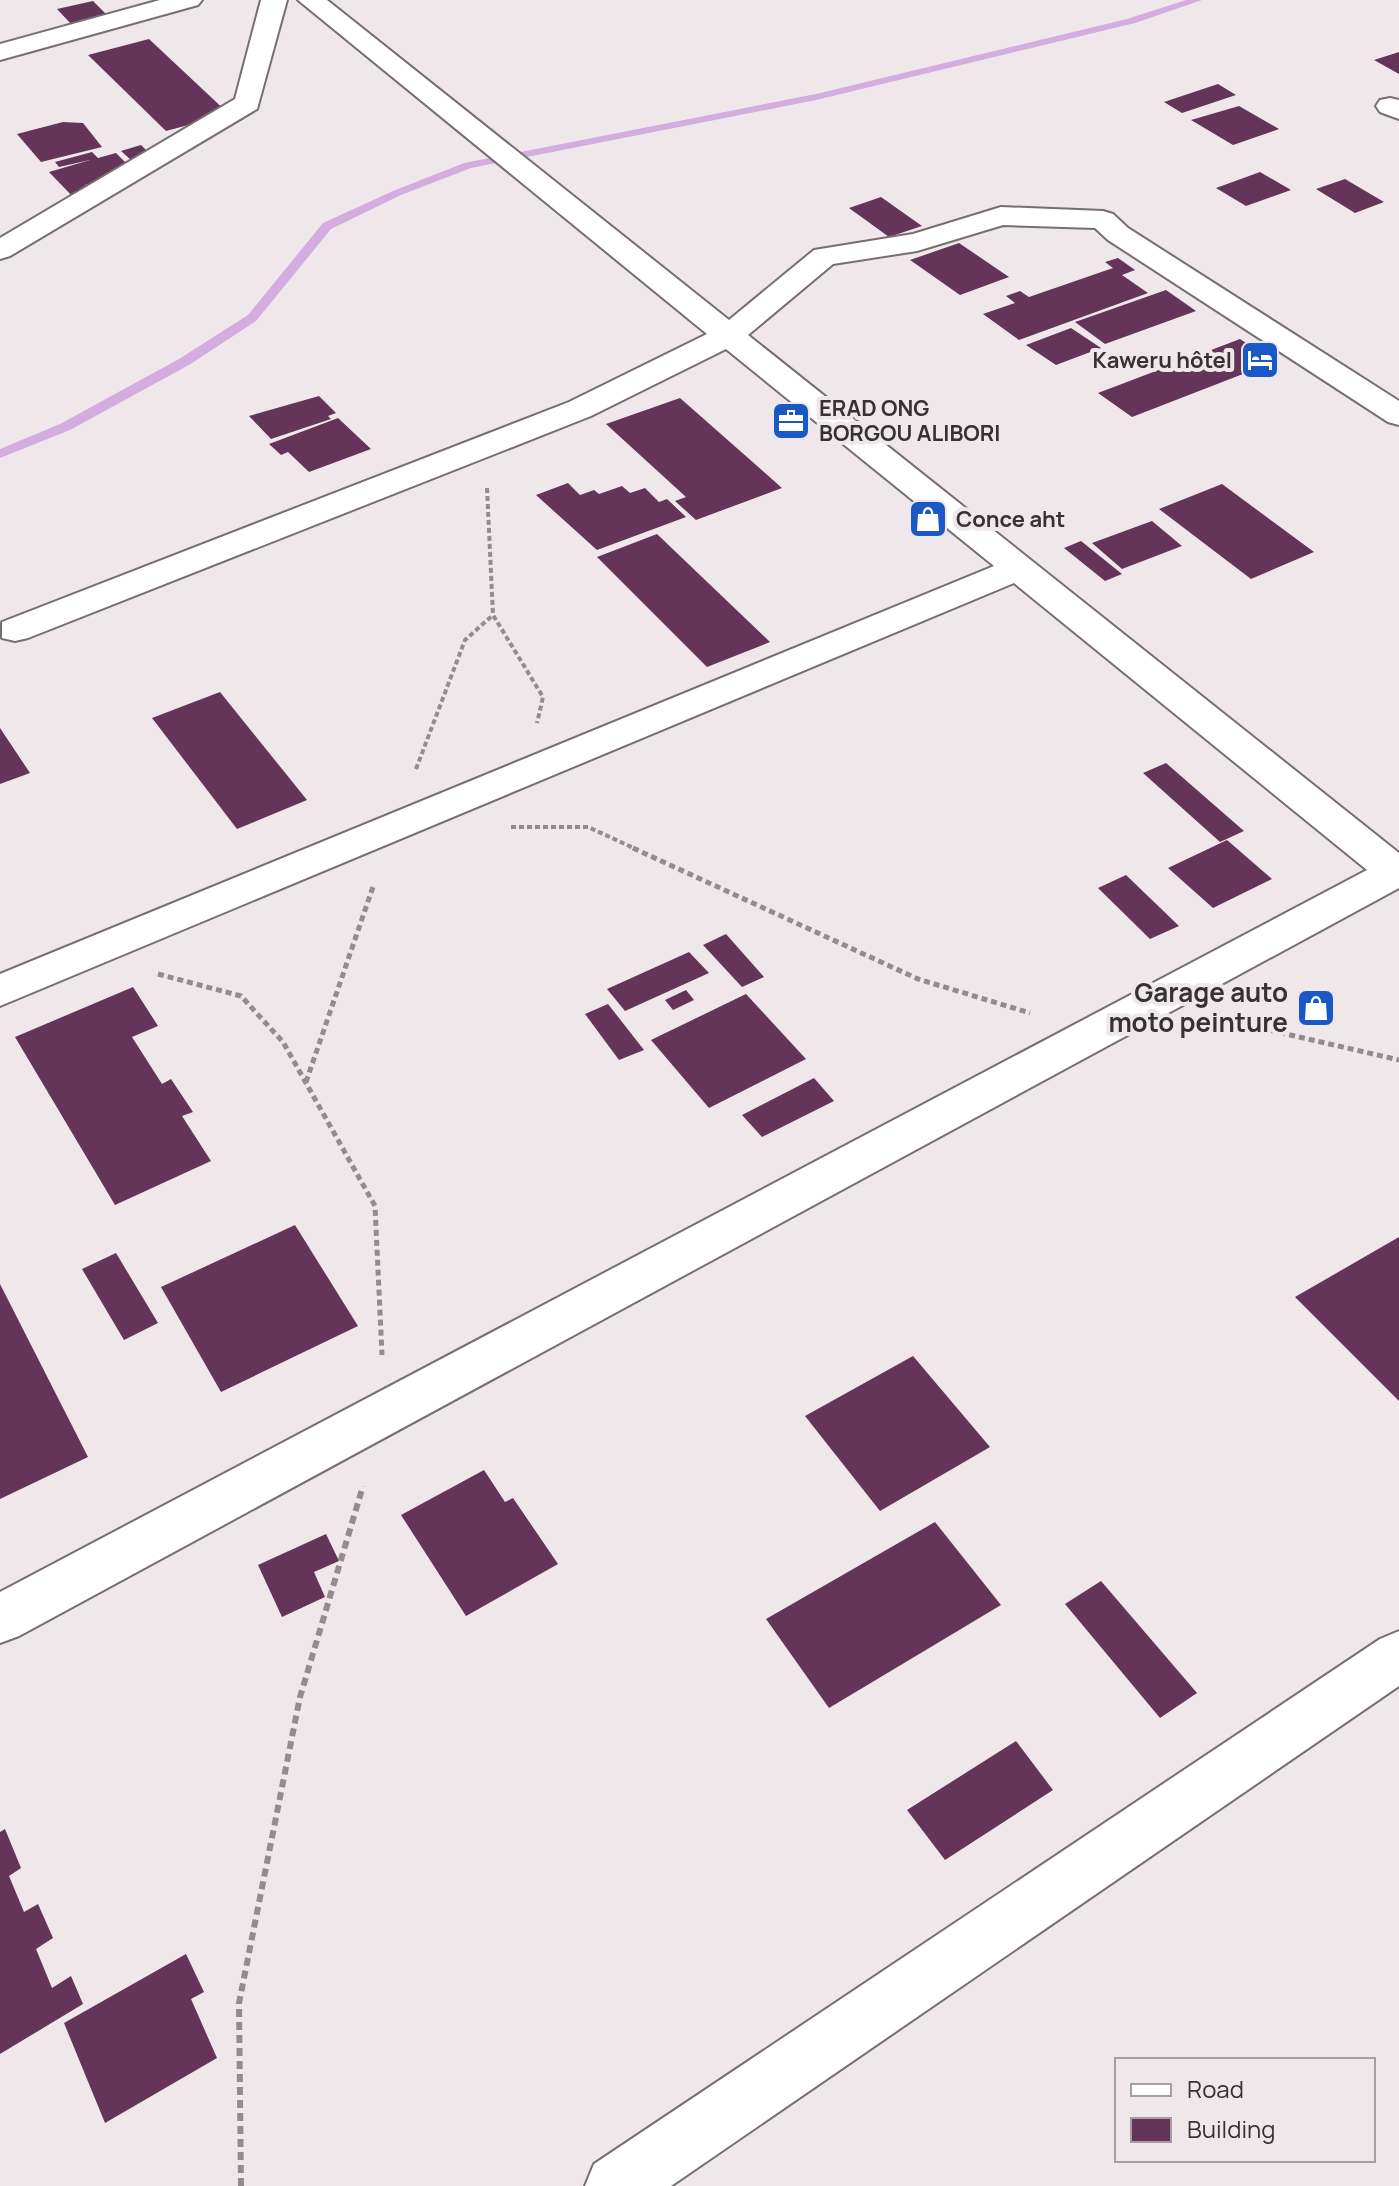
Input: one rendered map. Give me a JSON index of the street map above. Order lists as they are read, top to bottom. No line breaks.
{"places":{"hotel":["Kaweru hôtel"],"office":["ERAD ONG BORGOU ALIBORI"],"shop":["Conce aht","Garage auto moto peinture"]},"legend":["Road","Building"]}
